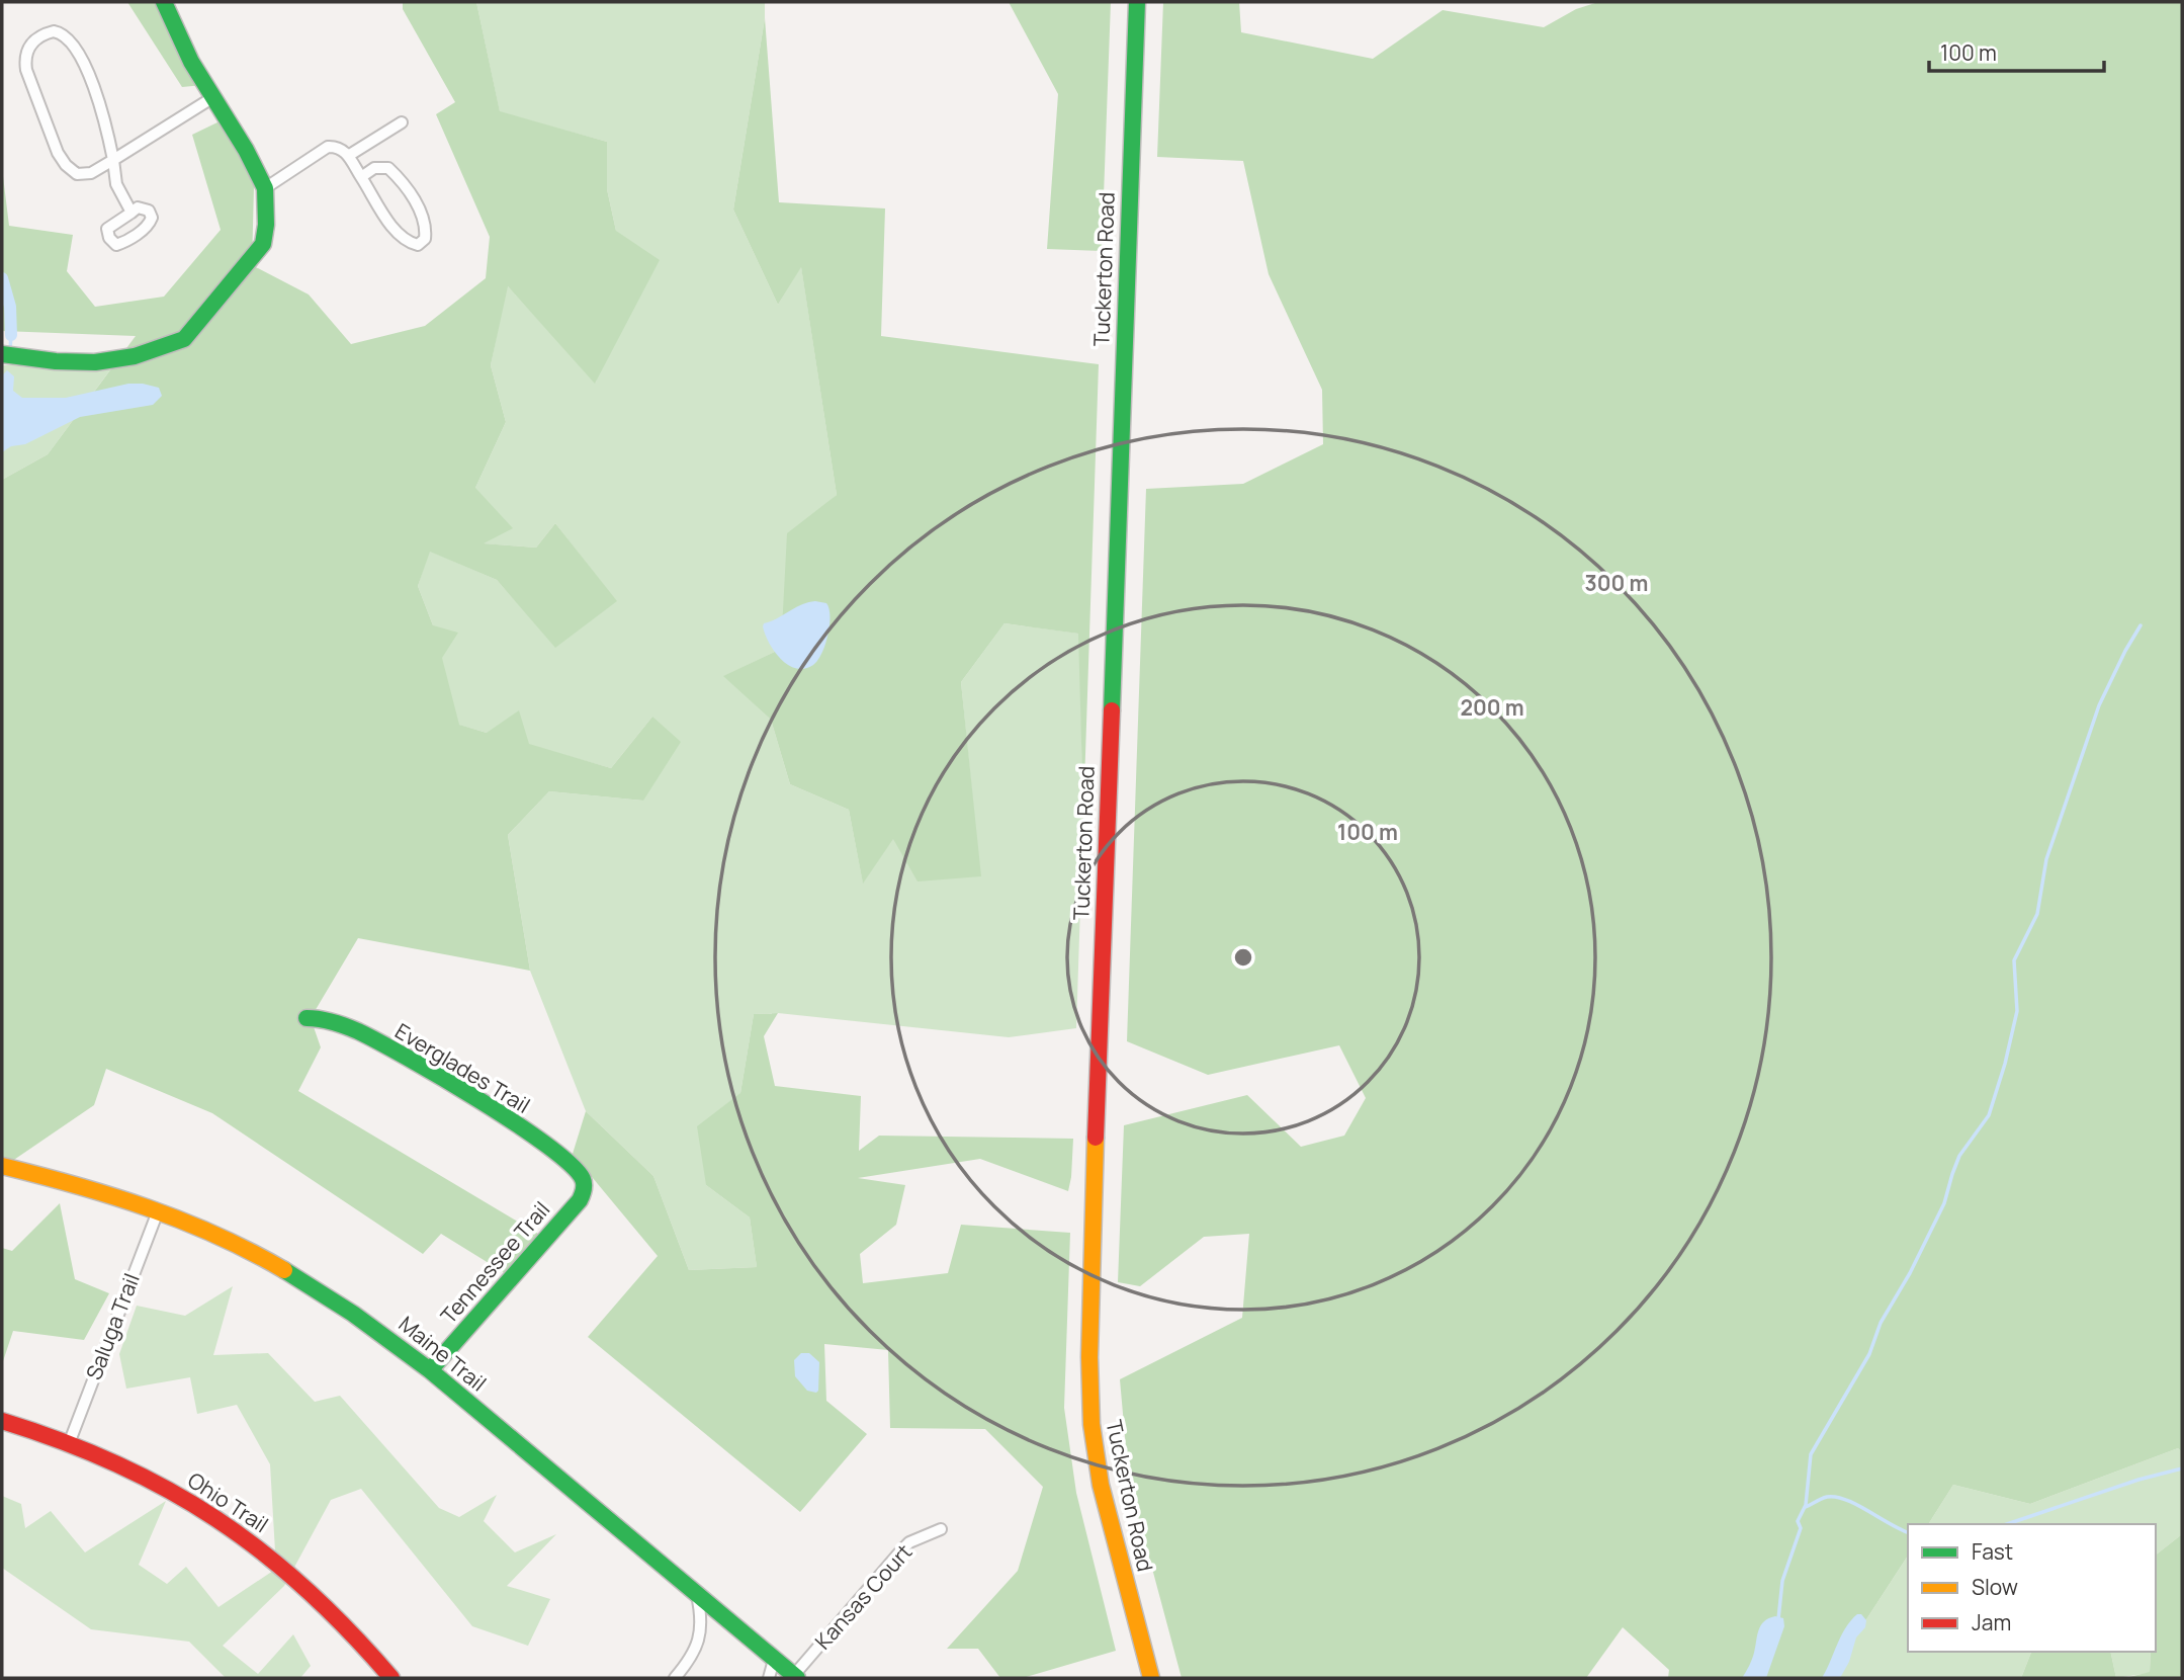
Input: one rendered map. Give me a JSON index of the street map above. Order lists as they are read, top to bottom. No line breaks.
{"streets":{"street":["Tuckerton Road","Everglades Trail","Tennessee Trail","Saluga Trail","Maine Trail","Ohio Trail","Kansas Court"]},"crossings":[["Everglades Trail","Tennessee Trail"],["Tennessee Trail","Maine Trail"],["Saluga Trail","Maine Trail"],["Saluga Trail","Ohio Trail"],["Maine Trail","Kansas Court"]],"legend":["Fast","Slow","Jam"],"scale_bar":"100 m","rings":["300 m","200 m","100 m"]}
